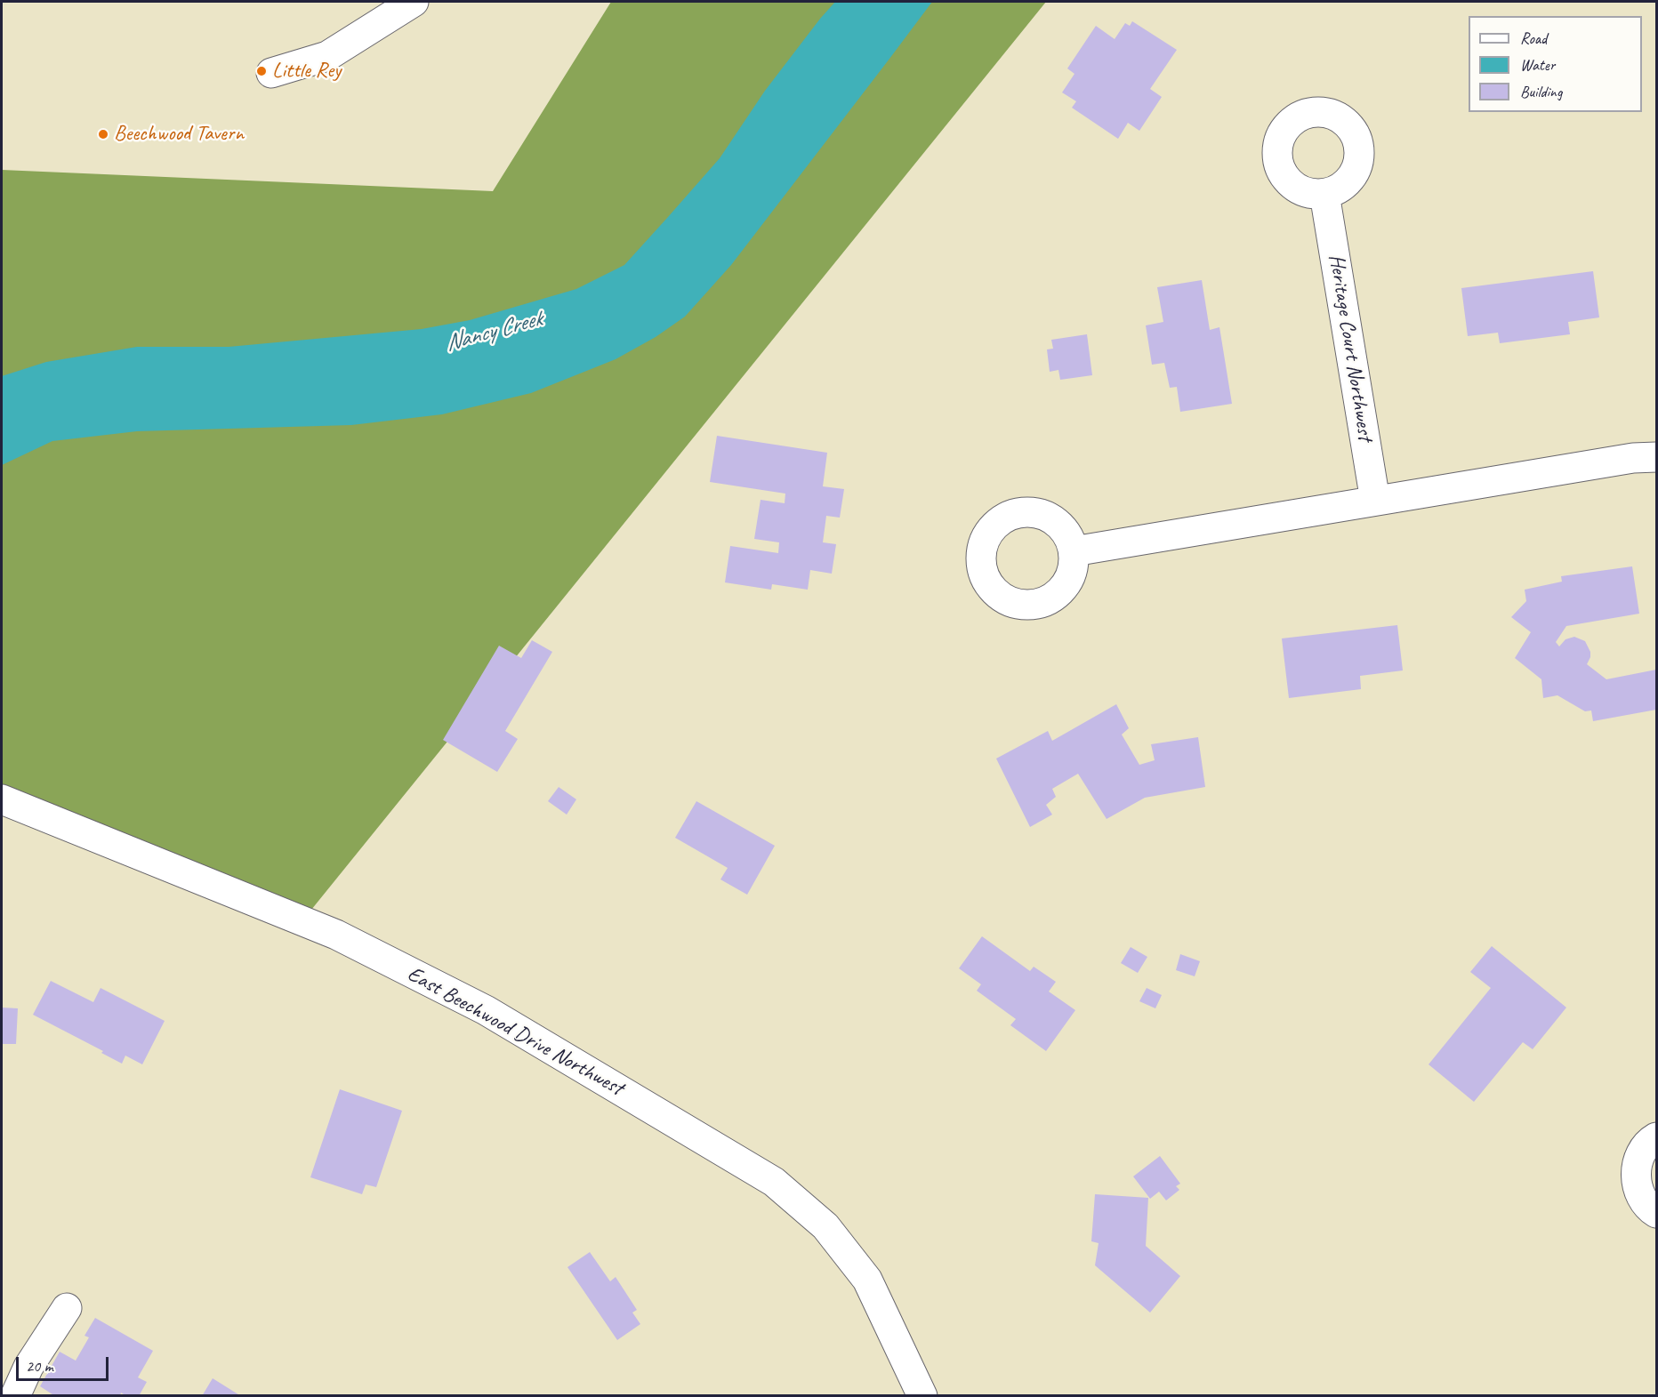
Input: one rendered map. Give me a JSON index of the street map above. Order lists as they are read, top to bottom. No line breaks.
{"streets":{"street":["Heritage Court Northwest","East Beechwood Drive Northwest"]},"water":["Nancy Creek"],"places":["Little Rey","Beechwood Tavern"],"legend":["Road","Water","Building"],"scale_bar":"20 m"}
